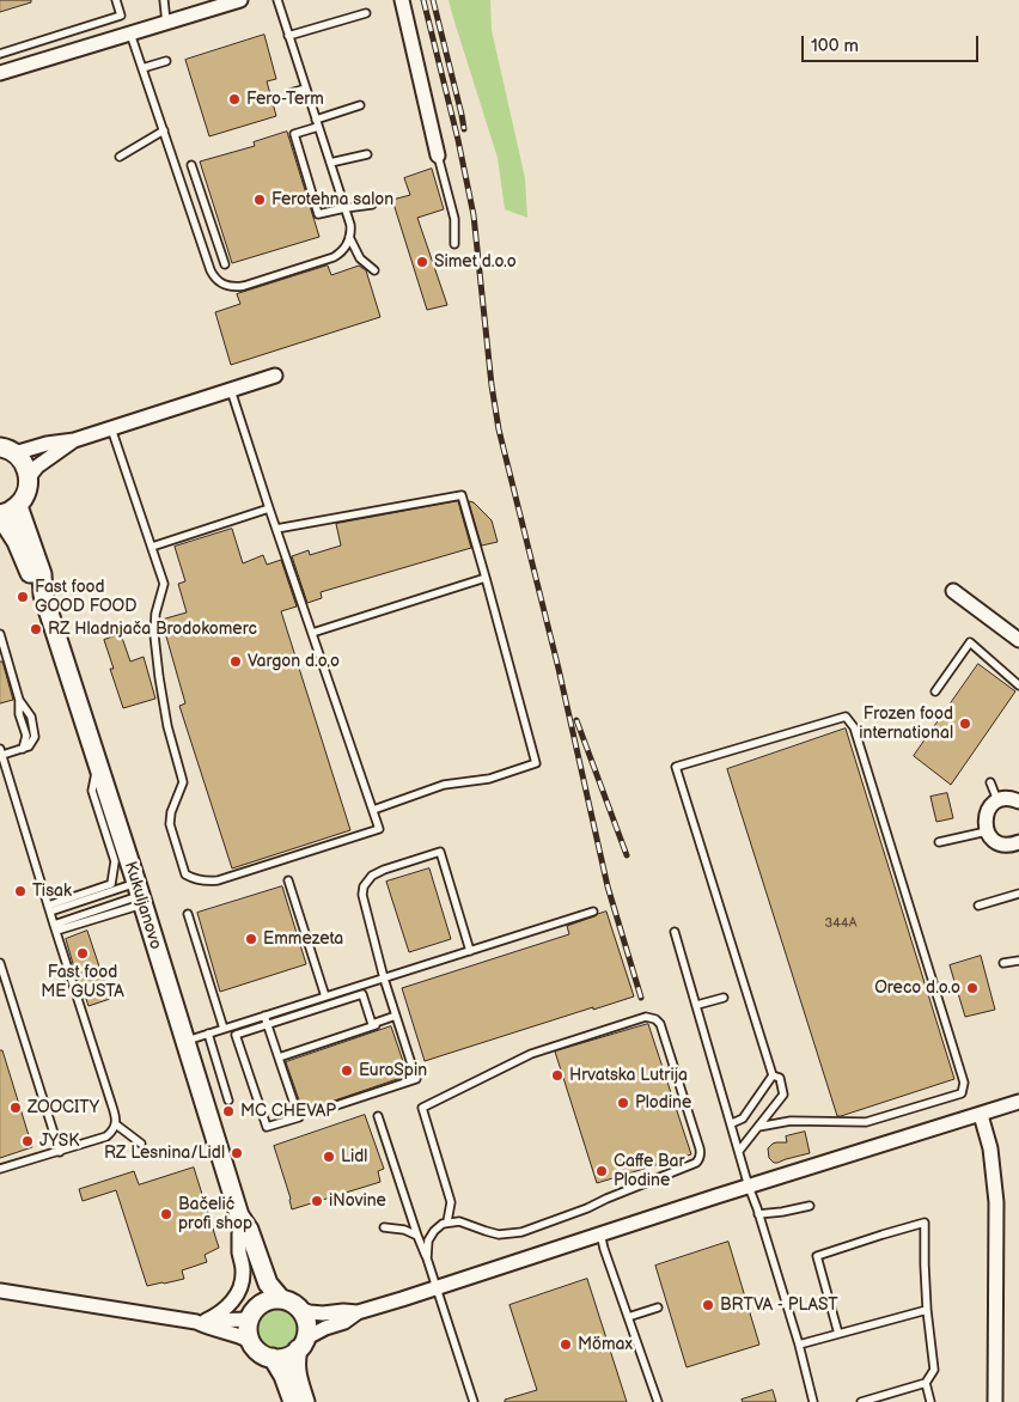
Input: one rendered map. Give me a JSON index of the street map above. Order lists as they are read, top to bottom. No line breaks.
{"streets":{"main road":["Kukuljanovo"]},"places":["Fero-Term","Ferotehna salon","Simet d.o.o","Fast food GOOD FOOD","RZ Hladnjača Brodokomerc","Vargon d.o.o","Frozen food international","Tisak","Emmezeta","Fast food ME GUSTA","Oreco d.o.o","EuroSpin","Hrvatska Lutrija","Plodine","ZOOCITY","MC CHEVAP","JYSK","RZ Lesnina/Lidl","Lidl","Caffe Bar Plodine","iNovine","Bačelić profi shop","BRTVA - PLAST","Mömax"],"house_numbers":["344A"],"scale_bar":"100 m"}
